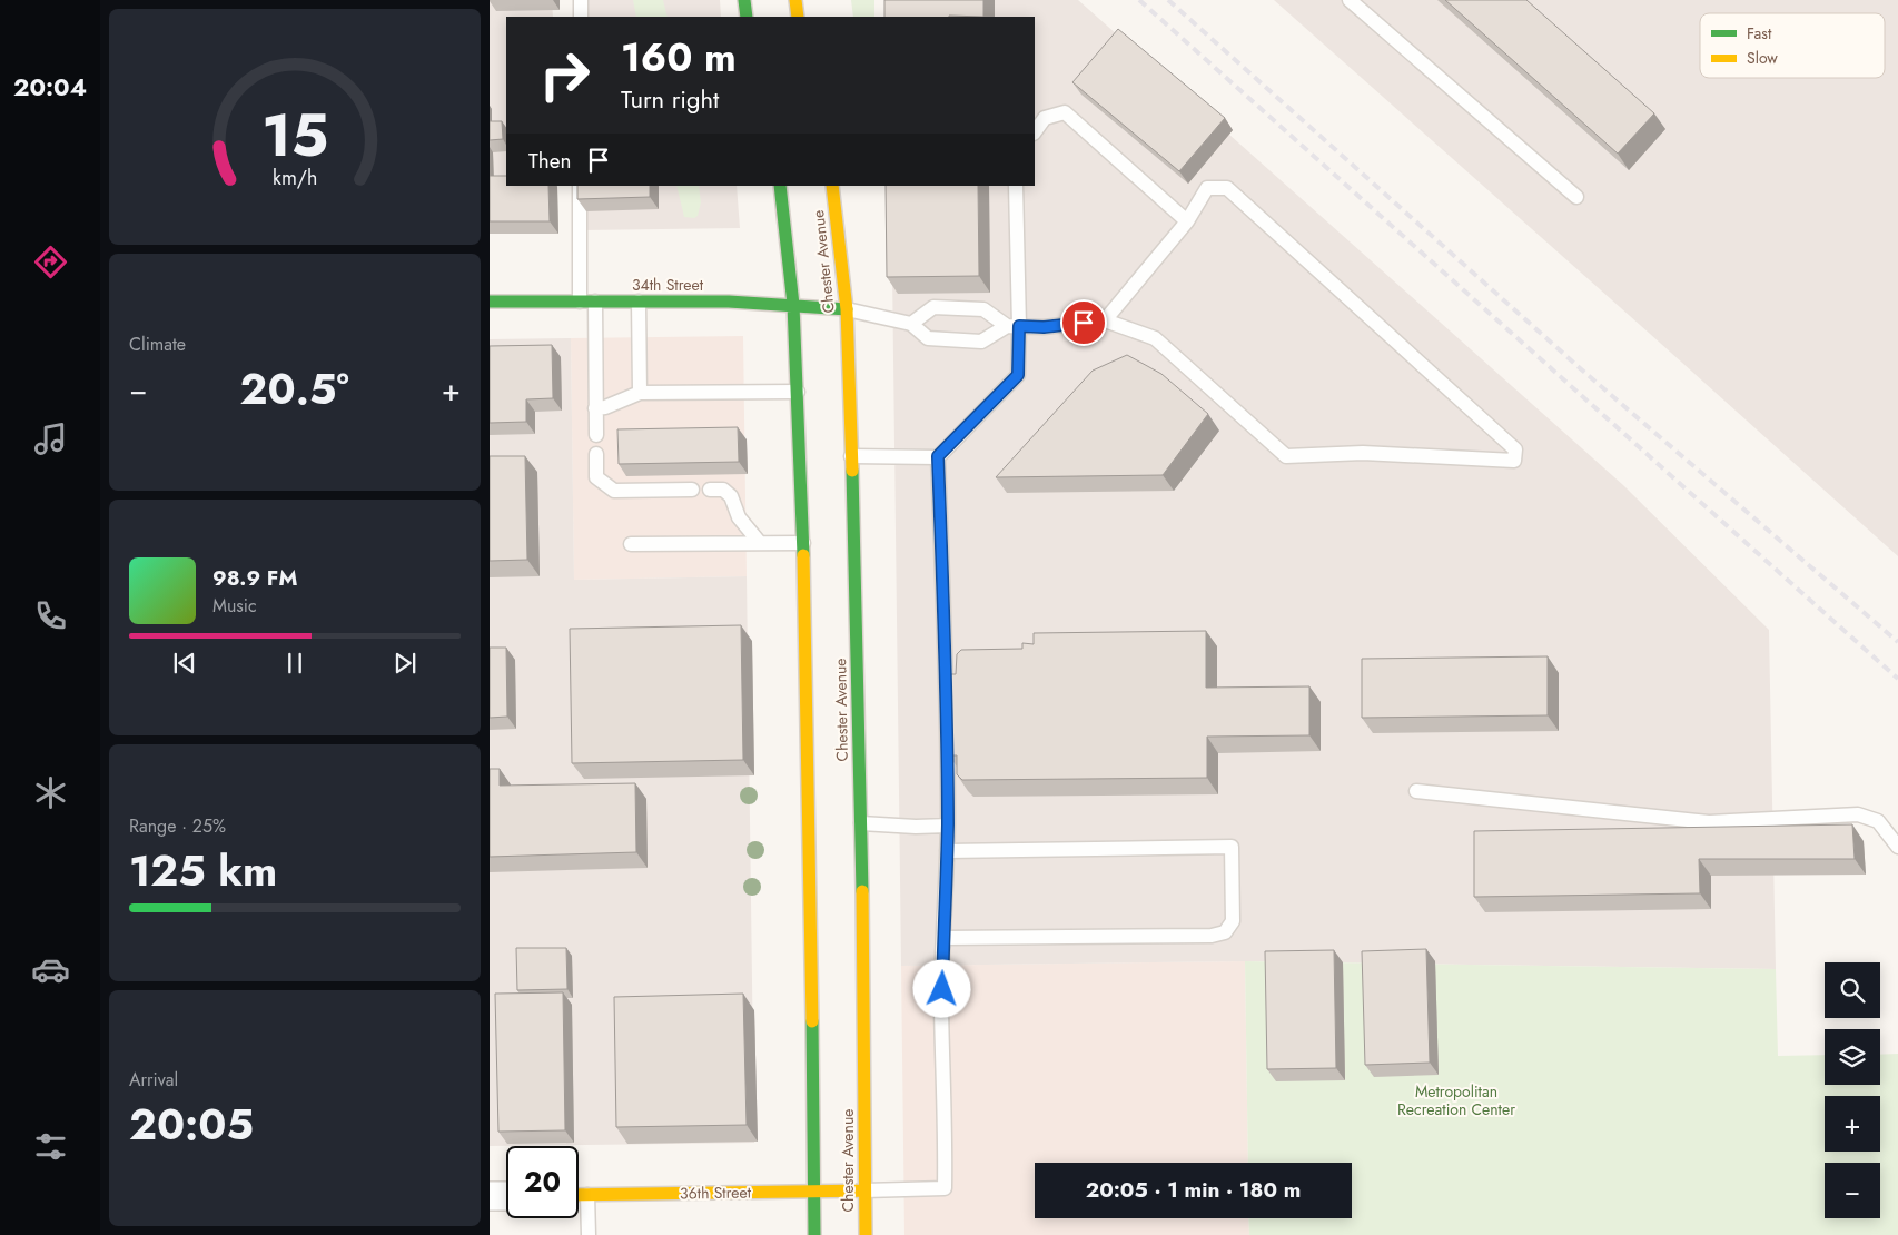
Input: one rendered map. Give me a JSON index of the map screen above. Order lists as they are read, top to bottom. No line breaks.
{"streets":{"main road":["Chester Avenue","34th Street","36th Street"]},"crossings":[["Chester Avenue","34th Street"],["Chester Avenue","36th Street"]],"parks":["Metropolitan Recreation Center"],"legend":["Fast","Slow"],"page":{"tabs":"20:04","turn":["160 m","Turn right"],"then":"Then","tile":["Climate",["Range · 25%","125 km"],["Arrival","20:05"]],"heat":["−","20.5°","+"],"song":["98.9 FM","Music"],"map_buttons":["+","−"],"limit":"20","trip":"20:05 · 1 min · 180 m","gauge":["15","km/h"]}}
